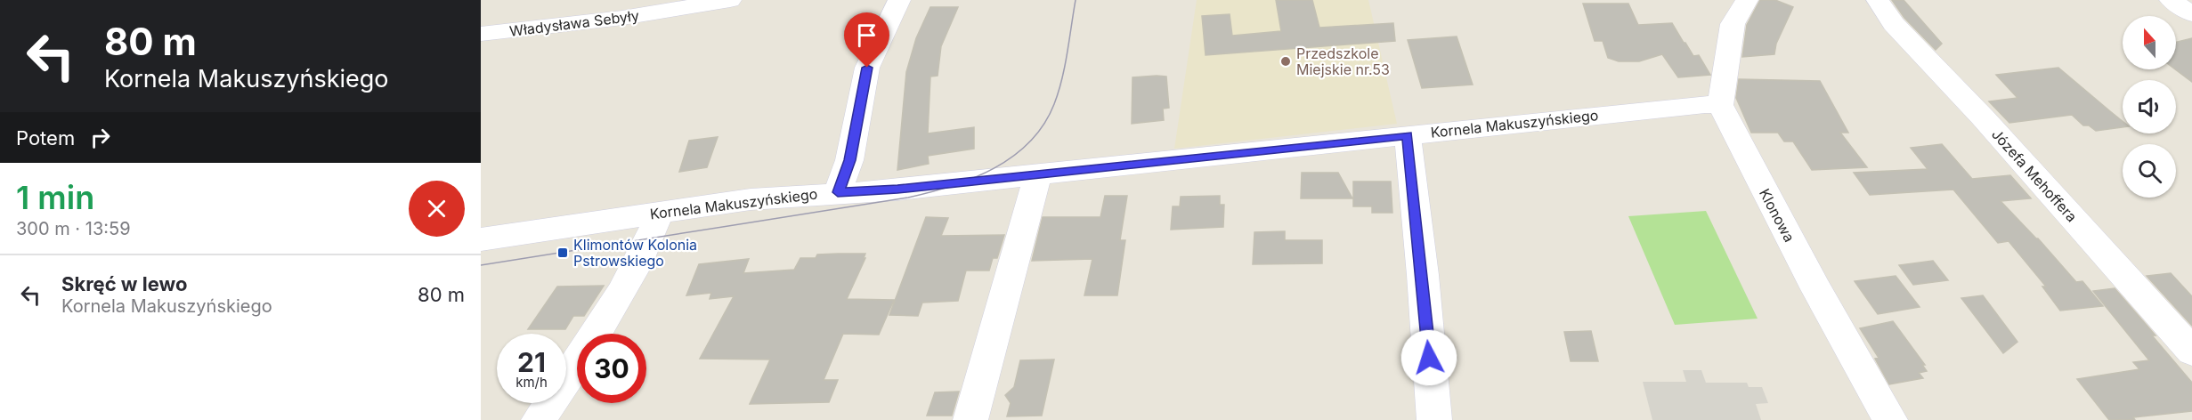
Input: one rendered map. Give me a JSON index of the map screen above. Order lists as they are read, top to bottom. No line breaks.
{"streets":{"street":["Władysława Sebyły","Kornela Makuszyńskiego","Józefa Mehoffera","Klonowa"]},"crossings":[["Kornela Makuszyńskiego","Klonowa"]],"places":{"other":["Przedszkole Miejskie nr.53"],"transit":["Klimontów Kolonia Pstrowskiego"]},"north":"top","page":{"turn":["80 m","Kornela Makuszyńskiego"],"then":"Potem","heading":["1 min","300 m · 13:59"],"list":[{"name":"Skręć w lewo","note":"Kornela Makuszyńskiego","value":"80 m"}],"speed":"21 km/h","limit":"30"}}
